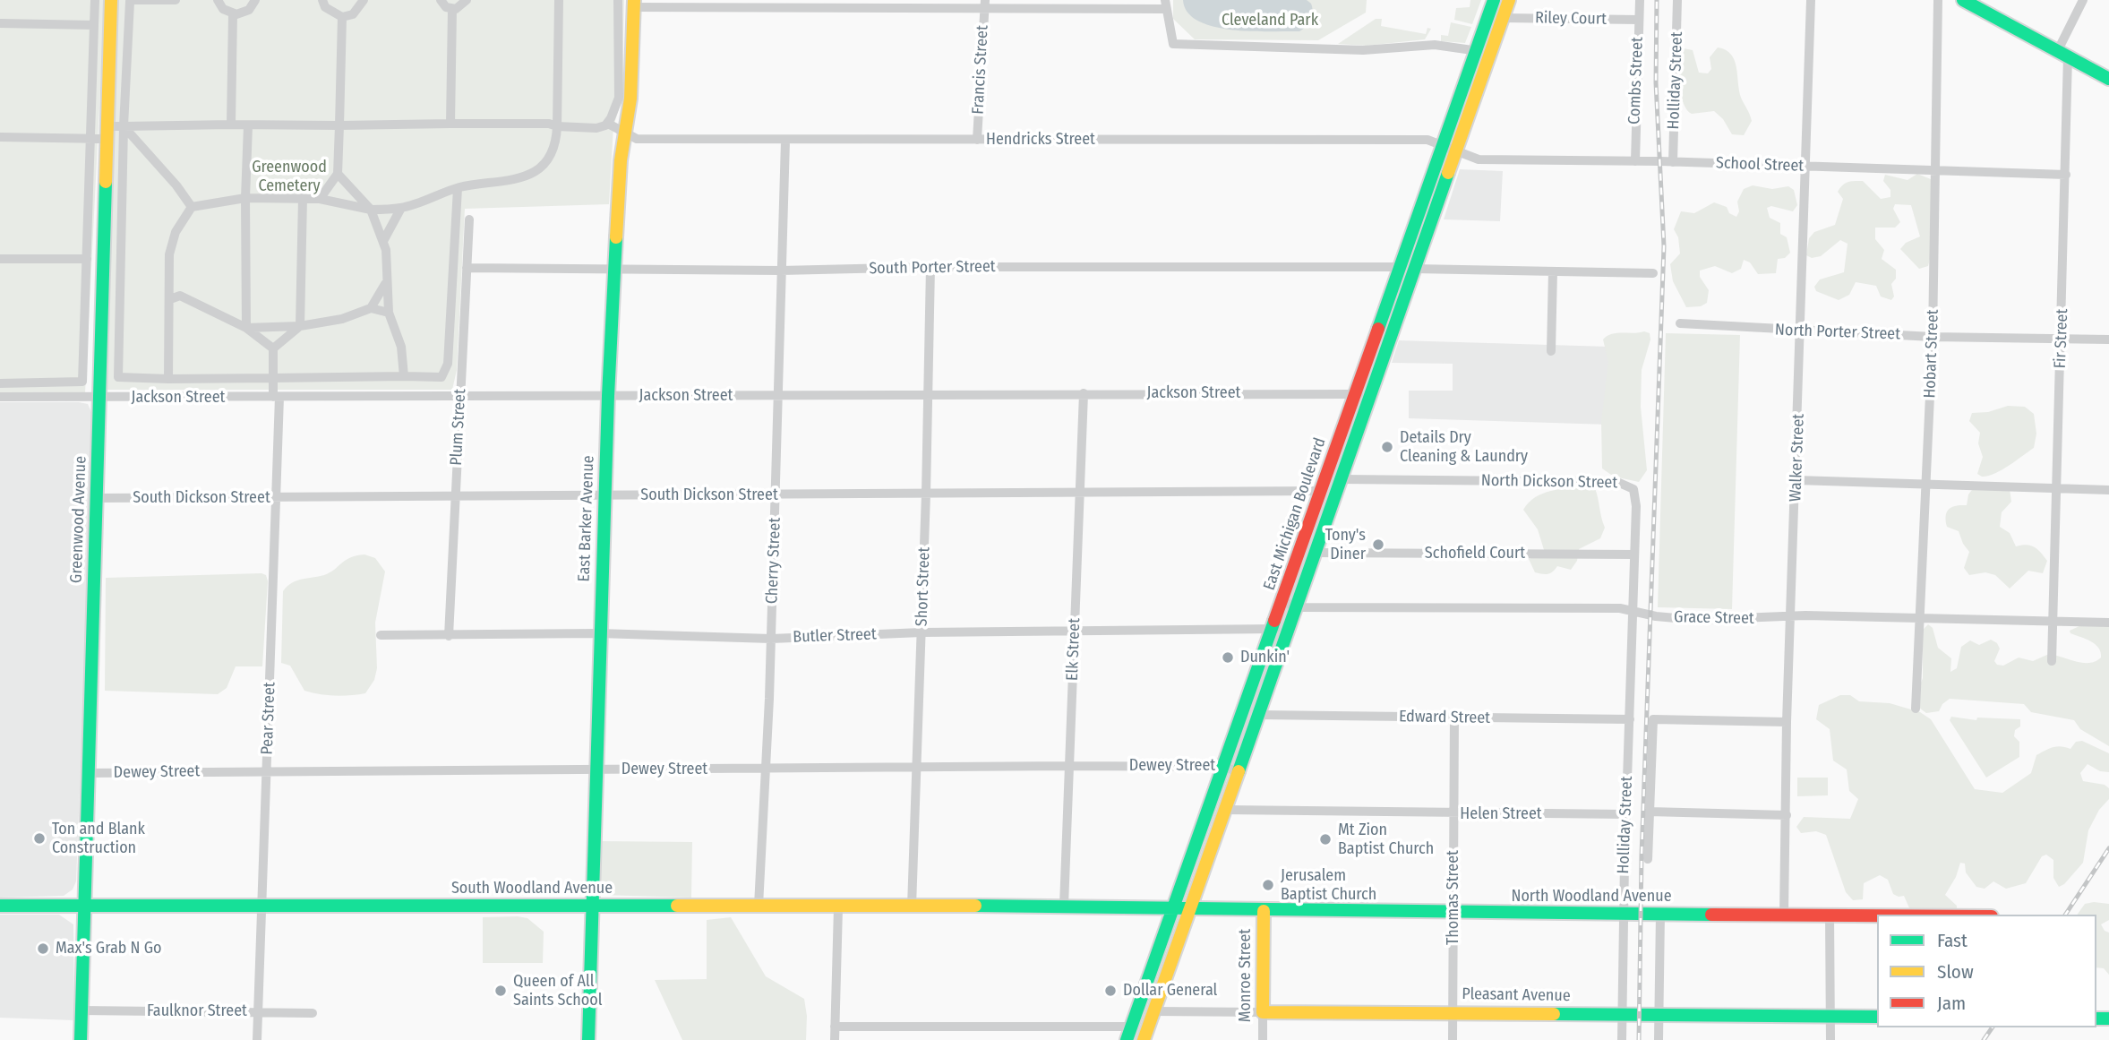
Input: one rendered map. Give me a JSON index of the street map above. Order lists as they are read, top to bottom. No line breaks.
{"streets":{"street":["Riley Court","Francis Street","Combs Street","Holliday Street","Hendricks Street","School Street","South Porter Street","North Porter Street","Fir Street","Hobart Street","Jackson Street","Plum Street","Walker Street","North Dickson Street","South Dickson Street","East Michigan Boulevard","East Barker Avenue","Greenwood Avenue","Schofield Court","Cherry Street","Short Street","Grace Street","Butler Street","Elk Street","Edward Street","Pear Street","Dewey Street","Helen Street","South Woodland Avenue","North Woodland Avenue","Thomas Street","Monroe Street","Pleasant Avenue","Faulknor Street"]},"crossings":[["Riley Court","Combs Street"],["Riley Court","East Michigan Boulevard"],["Francis Street","Hendricks Street"],["Combs Street","School Street"],["Holliday Street","School Street"],["Holliday Street","Walker Street"],["Holliday Street","North Dickson Street"],["Holliday Street","Grace Street"],["Holliday Street","Edward Street"],["Holliday Street","Helen Street"],["Holliday Street","North Woodland Avenue"],["Holliday Street","Pleasant Avenue"],["Hendricks Street","School Street"],["Hendricks Street","East Michigan Boulevard"],["Hendricks Street","East Barker Avenue"],["Hendricks Street","Cherry Street"],["School Street","Fir Street"],["School Street","Hobart Street"],["School Street","Walker Street"],["School Street","East Michigan Boulevard"],["South Porter Street","Plum Street"],["South Porter Street","East Michigan Boulevard"],["South Porter Street","East Barker Avenue"],["South Porter Street","Cherry Street"],["South Porter Street","Short Street"],["North Porter Street","Fir Street"],["North Porter Street","Hobart Street"],["North Porter Street","Walker Street"],["Fir Street","Grace Street"],["Hobart Street","Grace Street"],["Jackson Street","Plum Street"],["Jackson Street","East Michigan Boulevard"],["Jackson Street","East Barker Avenue"],["Jackson Street","Greenwood Avenue"],["Jackson Street","Cherry Street"],["Jackson Street","Short Street"],["Jackson Street","Elk Street"],["Jackson Street","Pear Street"],["Plum Street","South Dickson Street"],["Plum Street","Butler Street"],["Walker Street","Grace Street"],["Walker Street","North Woodland Avenue"],["North Dickson Street","East Michigan Boulevard"],["North Dickson Street","Schofield Court"],["North Dickson Street","Grace Street"],["South Dickson Street","East Michigan Boulevard"],["South Dickson Street","East Barker Avenue"],["South Dickson Street","Greenwood Avenue"],["South Dickson Street","Cherry Street"],["South Dickson Street","Short Street"],["South Dickson Street","Elk Street"],["South Dickson Street","Pear Street"],["East Michigan Boulevard","Schofield Court"],["East Michigan Boulevard","Grace Street"],["East Michigan Boulevard","Butler Street"],["East Michigan Boulevard","Edward Street"],["East Michigan Boulevard","Dewey Street"],["East Michigan Boulevard","Helen Street"],["East Michigan Boulevard","South Woodland Avenue"],["East Michigan Boulevard","North Woodland Avenue"],["East Michigan Boulevard","Pleasant Avenue"],["East Barker Avenue","Butler Street"],["East Barker Avenue","Dewey Street"],["East Barker Avenue","South Woodland Avenue"],["Greenwood Avenue","Dewey Street"],["Greenwood Avenue","South Woodland Avenue"],["Greenwood Avenue","Faulknor Street"],["Cherry Street","Butler Street"],["Cherry Street","Dewey Street"],["Cherry Street","South Woodland Avenue"],["Short Street","Butler Street"],["Short Street","Dewey Street"],["Short Street","South Woodland Avenue"],["Butler Street","Elk Street"],["Elk Street","Dewey Street"],["Elk Street","South Woodland Avenue"],["Edward Street","Thomas Street"],["Pear Street","Dewey Street"],["Pear Street","South Woodland Avenue"],["Pear Street","Faulknor Street"],["Helen Street","Thomas Street"],["South Woodland Avenue","North Woodland Avenue"],["North Woodland Avenue","Thomas Street"],["North Woodland Avenue","Monroe Street"],["Thomas Street","Pleasant Avenue"],["Monroe Street","Pleasant Avenue"]],"parks":["Cleveland Park","Greenwood Cemetery"],"places":["Details Dry Cleaning & Laundry","Tony's Diner","Dunkin'","Ton and Blank Construction","Mt Zion Baptist Church","Jerusalem Baptist Church","Max's Grab N Go","Queen of All Saints School","Dollar General"],"legend":["Fast","Slow","Jam"]}
